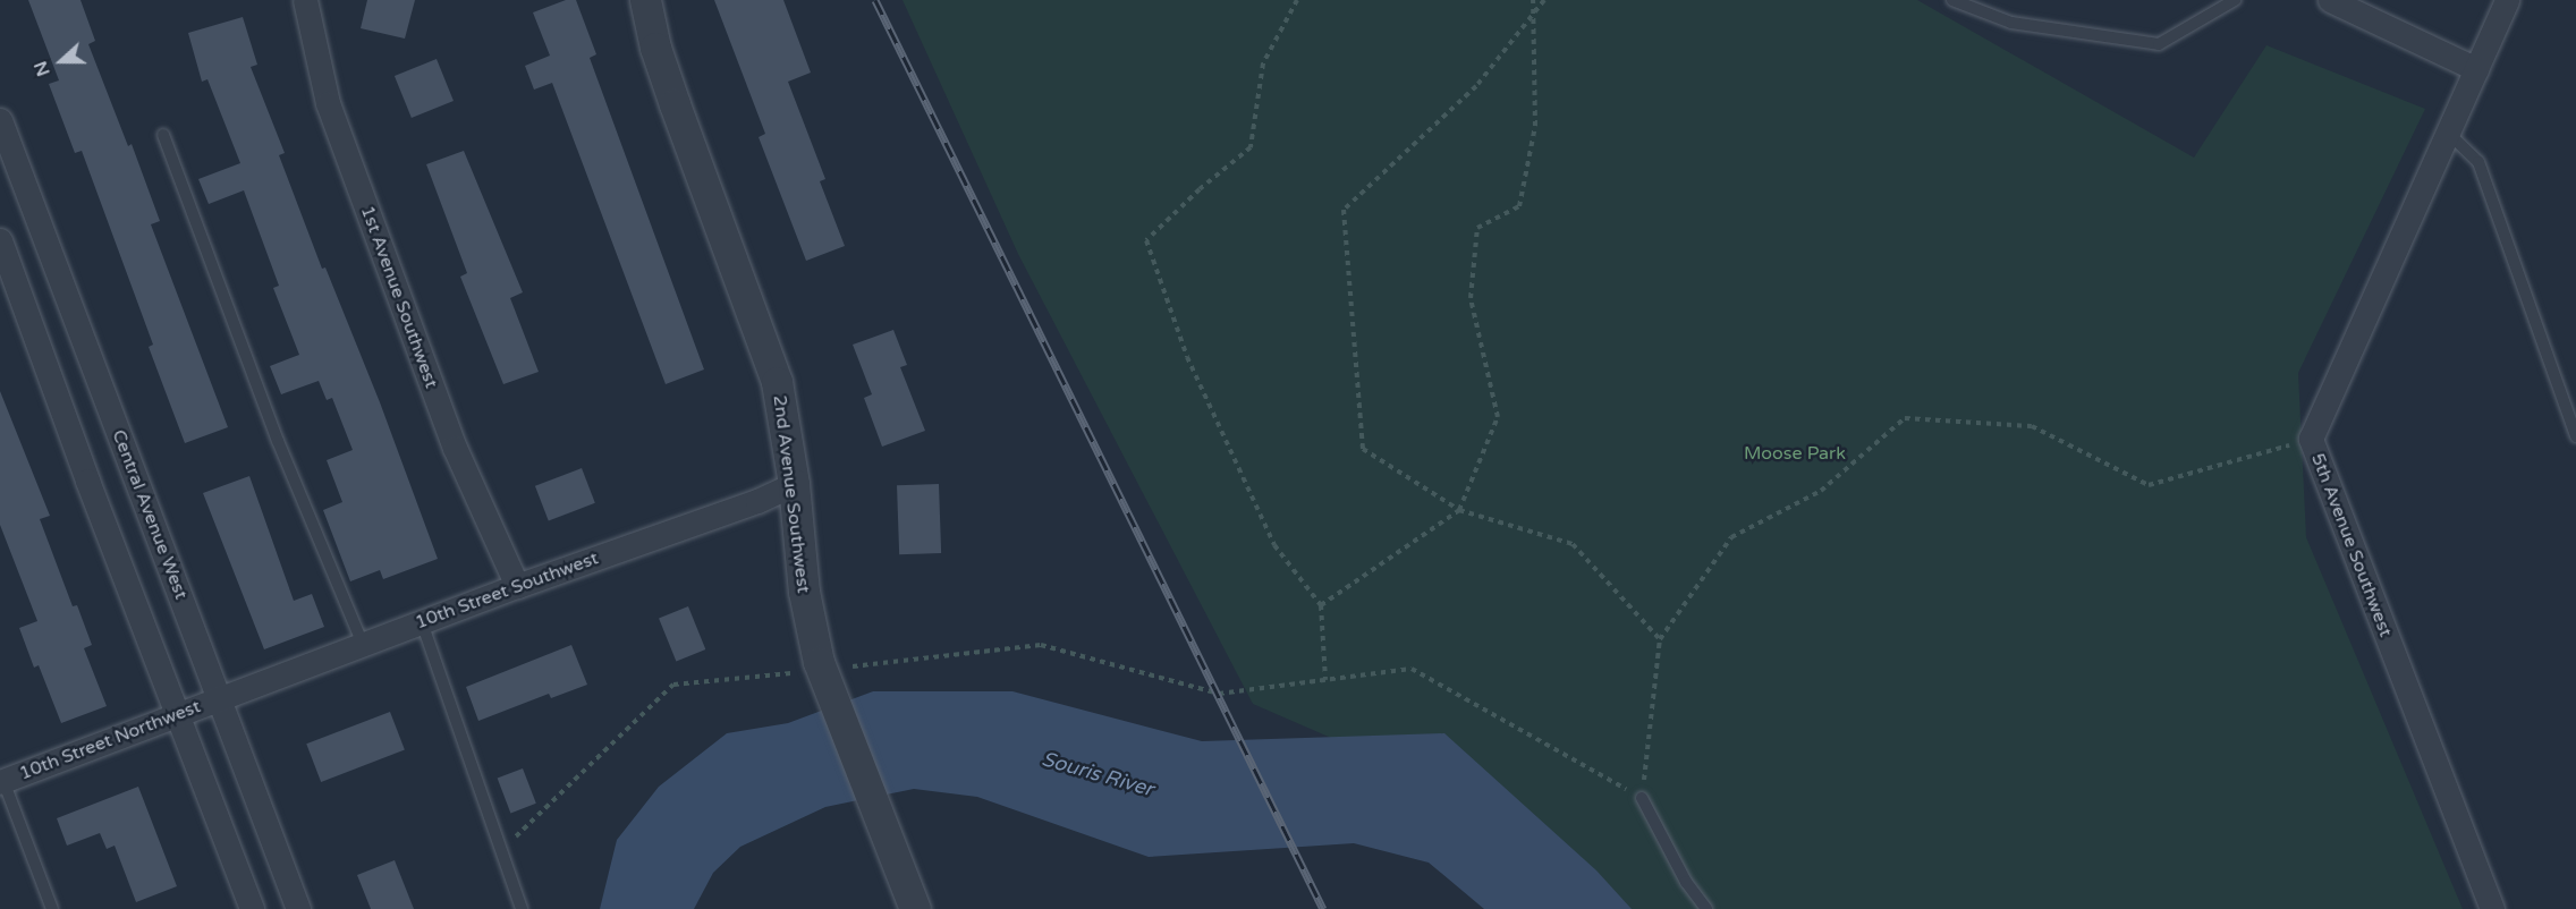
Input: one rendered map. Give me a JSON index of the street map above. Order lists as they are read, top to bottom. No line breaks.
{"streets":{"street":["1st Avenue Southwest","2nd Avenue Southwest","Central Avenue West","5th Avenue Southwest","10th Street Southwest","10th Street Northwest"]},"crossings":[["1st Avenue Southwest","10th Street Southwest"],["2nd Avenue Southwest","10th Street Southwest"],["Central Avenue West","10th Street Southwest"],["Central Avenue West","10th Street Northwest"],["10th Street Southwest","10th Street Northwest"]],"water":["Souris River"],"parks":["Moose Park"],"north":"left"}
